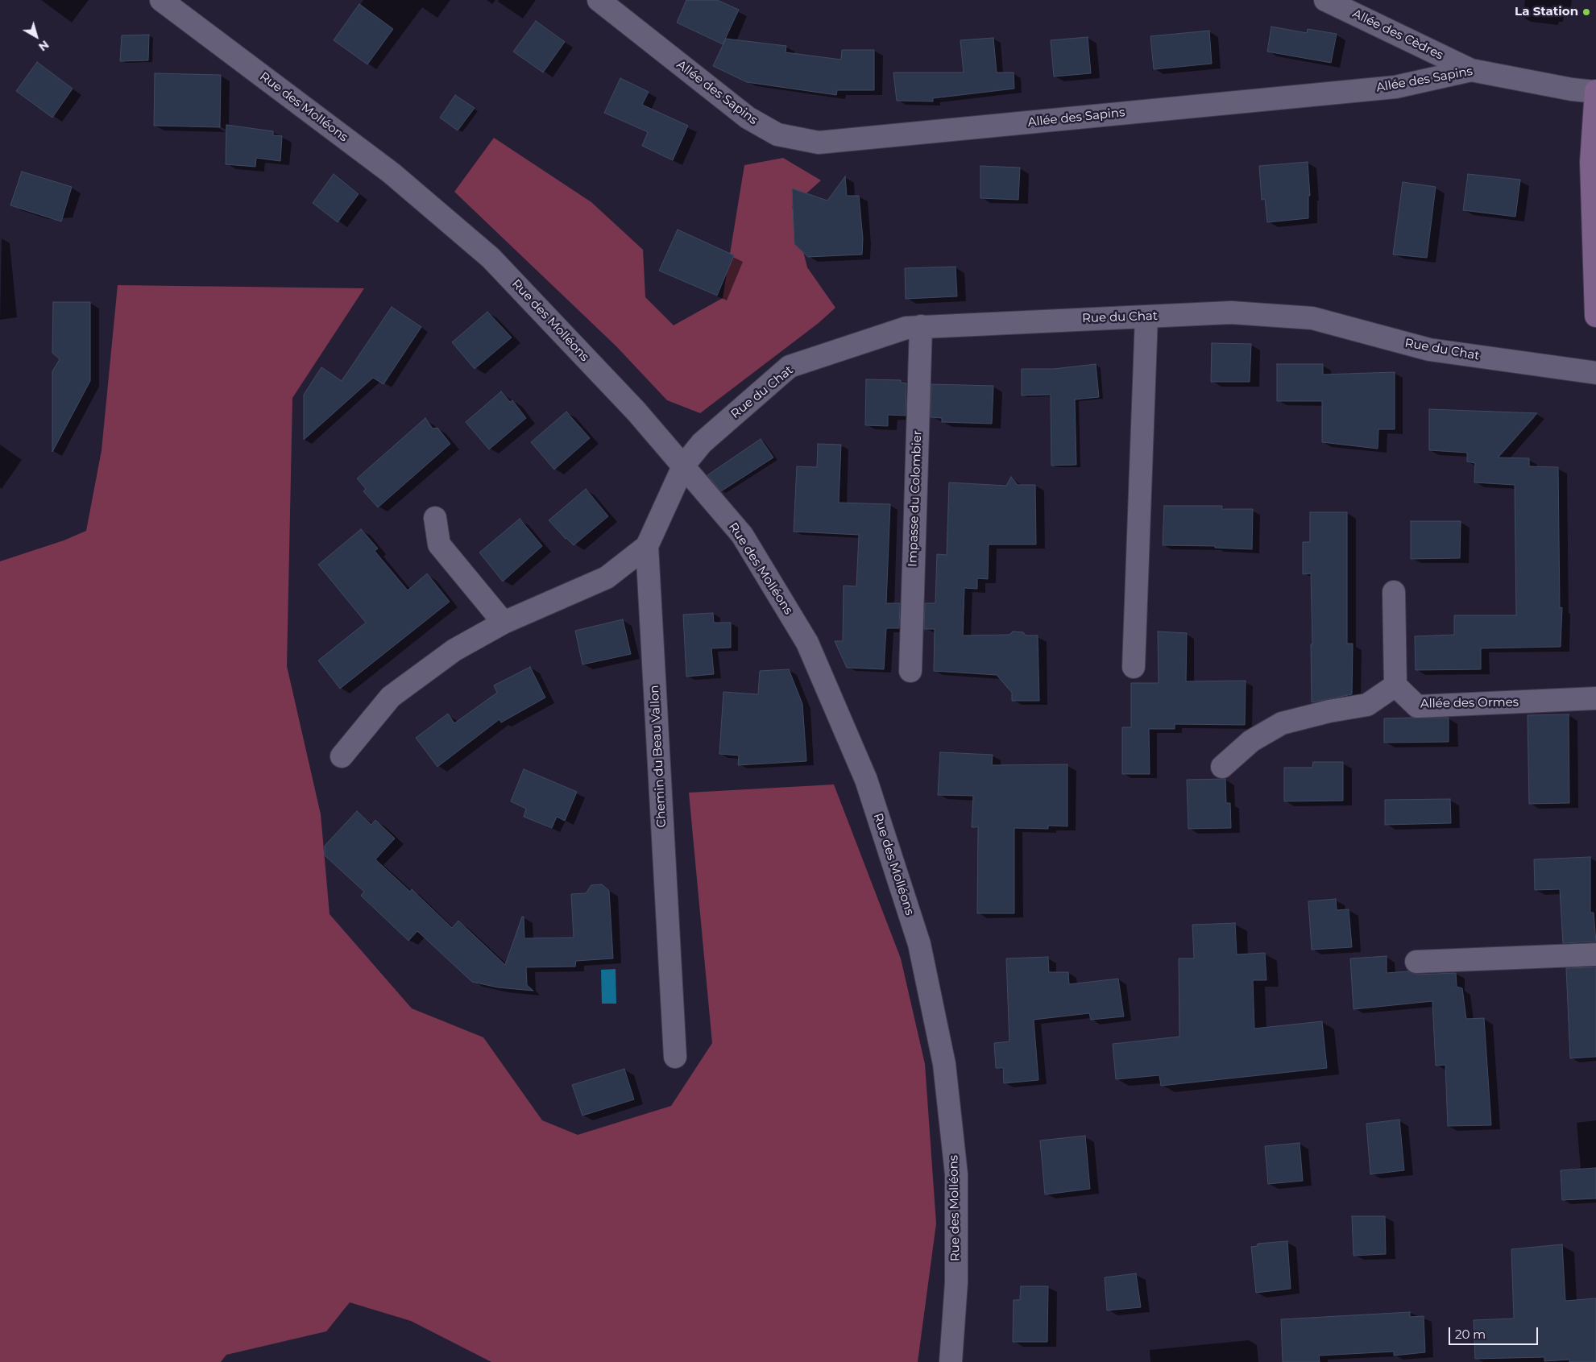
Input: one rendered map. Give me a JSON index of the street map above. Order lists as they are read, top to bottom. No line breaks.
{"streets":{"street":["Allée des Cèdres","Allée des Sapins","Rue des Molléons","Rue du Chat","Impasse du Colombier","Allée des Ormes","Chemin du Beau Vallon"]},"crossings":[["Allée des Cèdres","Allée des Sapins"],["Rue des Molléons","Rue du Chat"],["Rue des Molléons","Chemin du Beau Vallon"],["Rue du Chat","Impasse du Colombier"],["Rue du Chat","Chemin du Beau Vallon"]],"places":["La Station"],"scale_bar":"20 m","north":"bottom right"}
